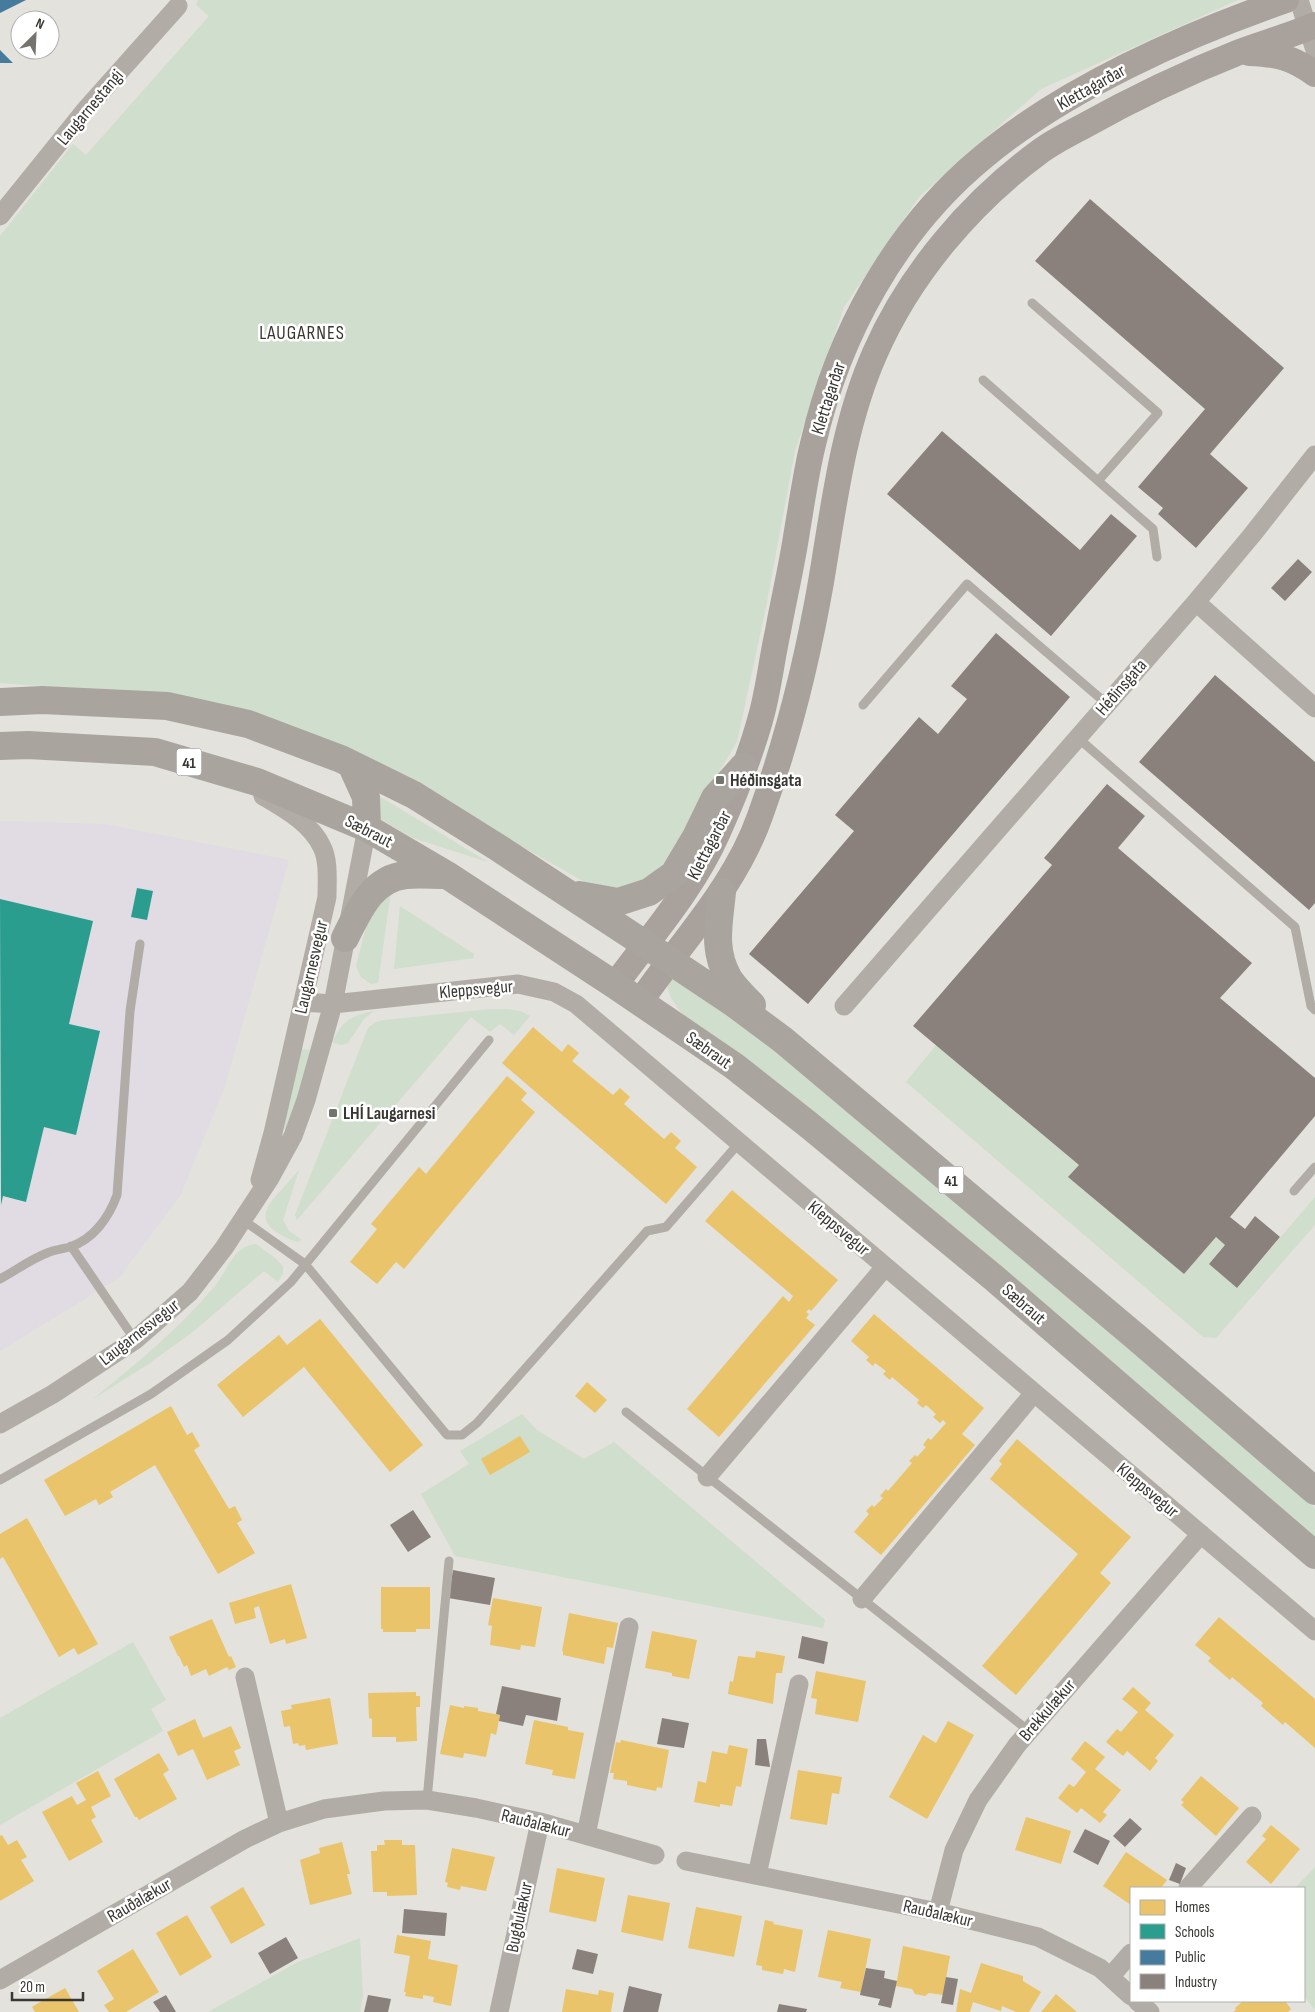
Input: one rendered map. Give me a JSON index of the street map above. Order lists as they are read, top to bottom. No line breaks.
{"streets":{"main road":["Klettagarðar","41","Sæbraut"],"street":["Laugarnestangi","Héðinsgata","Laugarnesvegur","Kleppsvegur","Brekkulækur","Rauðalækur","Bugðulækur"]},"crossings":[["Klettagarðar","41"],["Klettagarðar","Sæbraut"],["Sæbraut","Laugarnesvegur"],["Laugarnesvegur","Kleppsvegur"],["Kleppsvegur","Brekkulækur"],["Brekkulækur","Rauðalækur"],["Rauðalækur","Bugðulækur"]],"districts":["LAUGARNES"],"places":{"transit":["Héðinsgata","LHÍ Laugarnesi"]},"legend":["Homes","Schools","Public","Industry"],"scale_bar":"20 m","north":"top right"}
